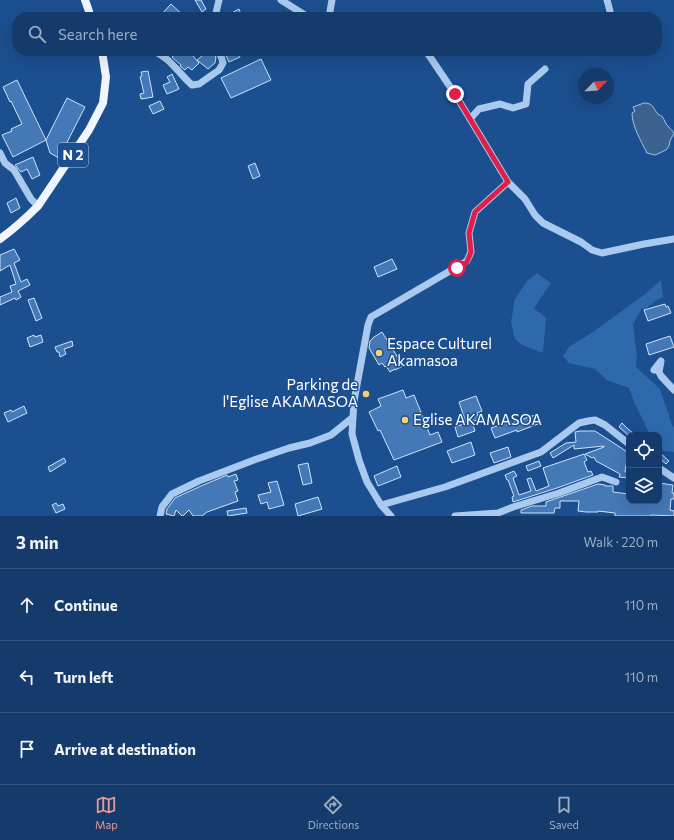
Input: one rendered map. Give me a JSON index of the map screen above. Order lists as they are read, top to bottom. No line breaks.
{"streets":{"main road":["N 2"]},"places":["Espace Culturel Akamasoa","Parking de l'Eglise AKAMASOA","Eglise AKAMASOA"],"north":"top right","page":{"search":"Search here","heading":["3 min","Walk · 220 m"],"list":[["Continue","110 m"],["Turn left","110 m"],"Arrive at destination"],"nav":["Map","Directions","Saved"]}}
